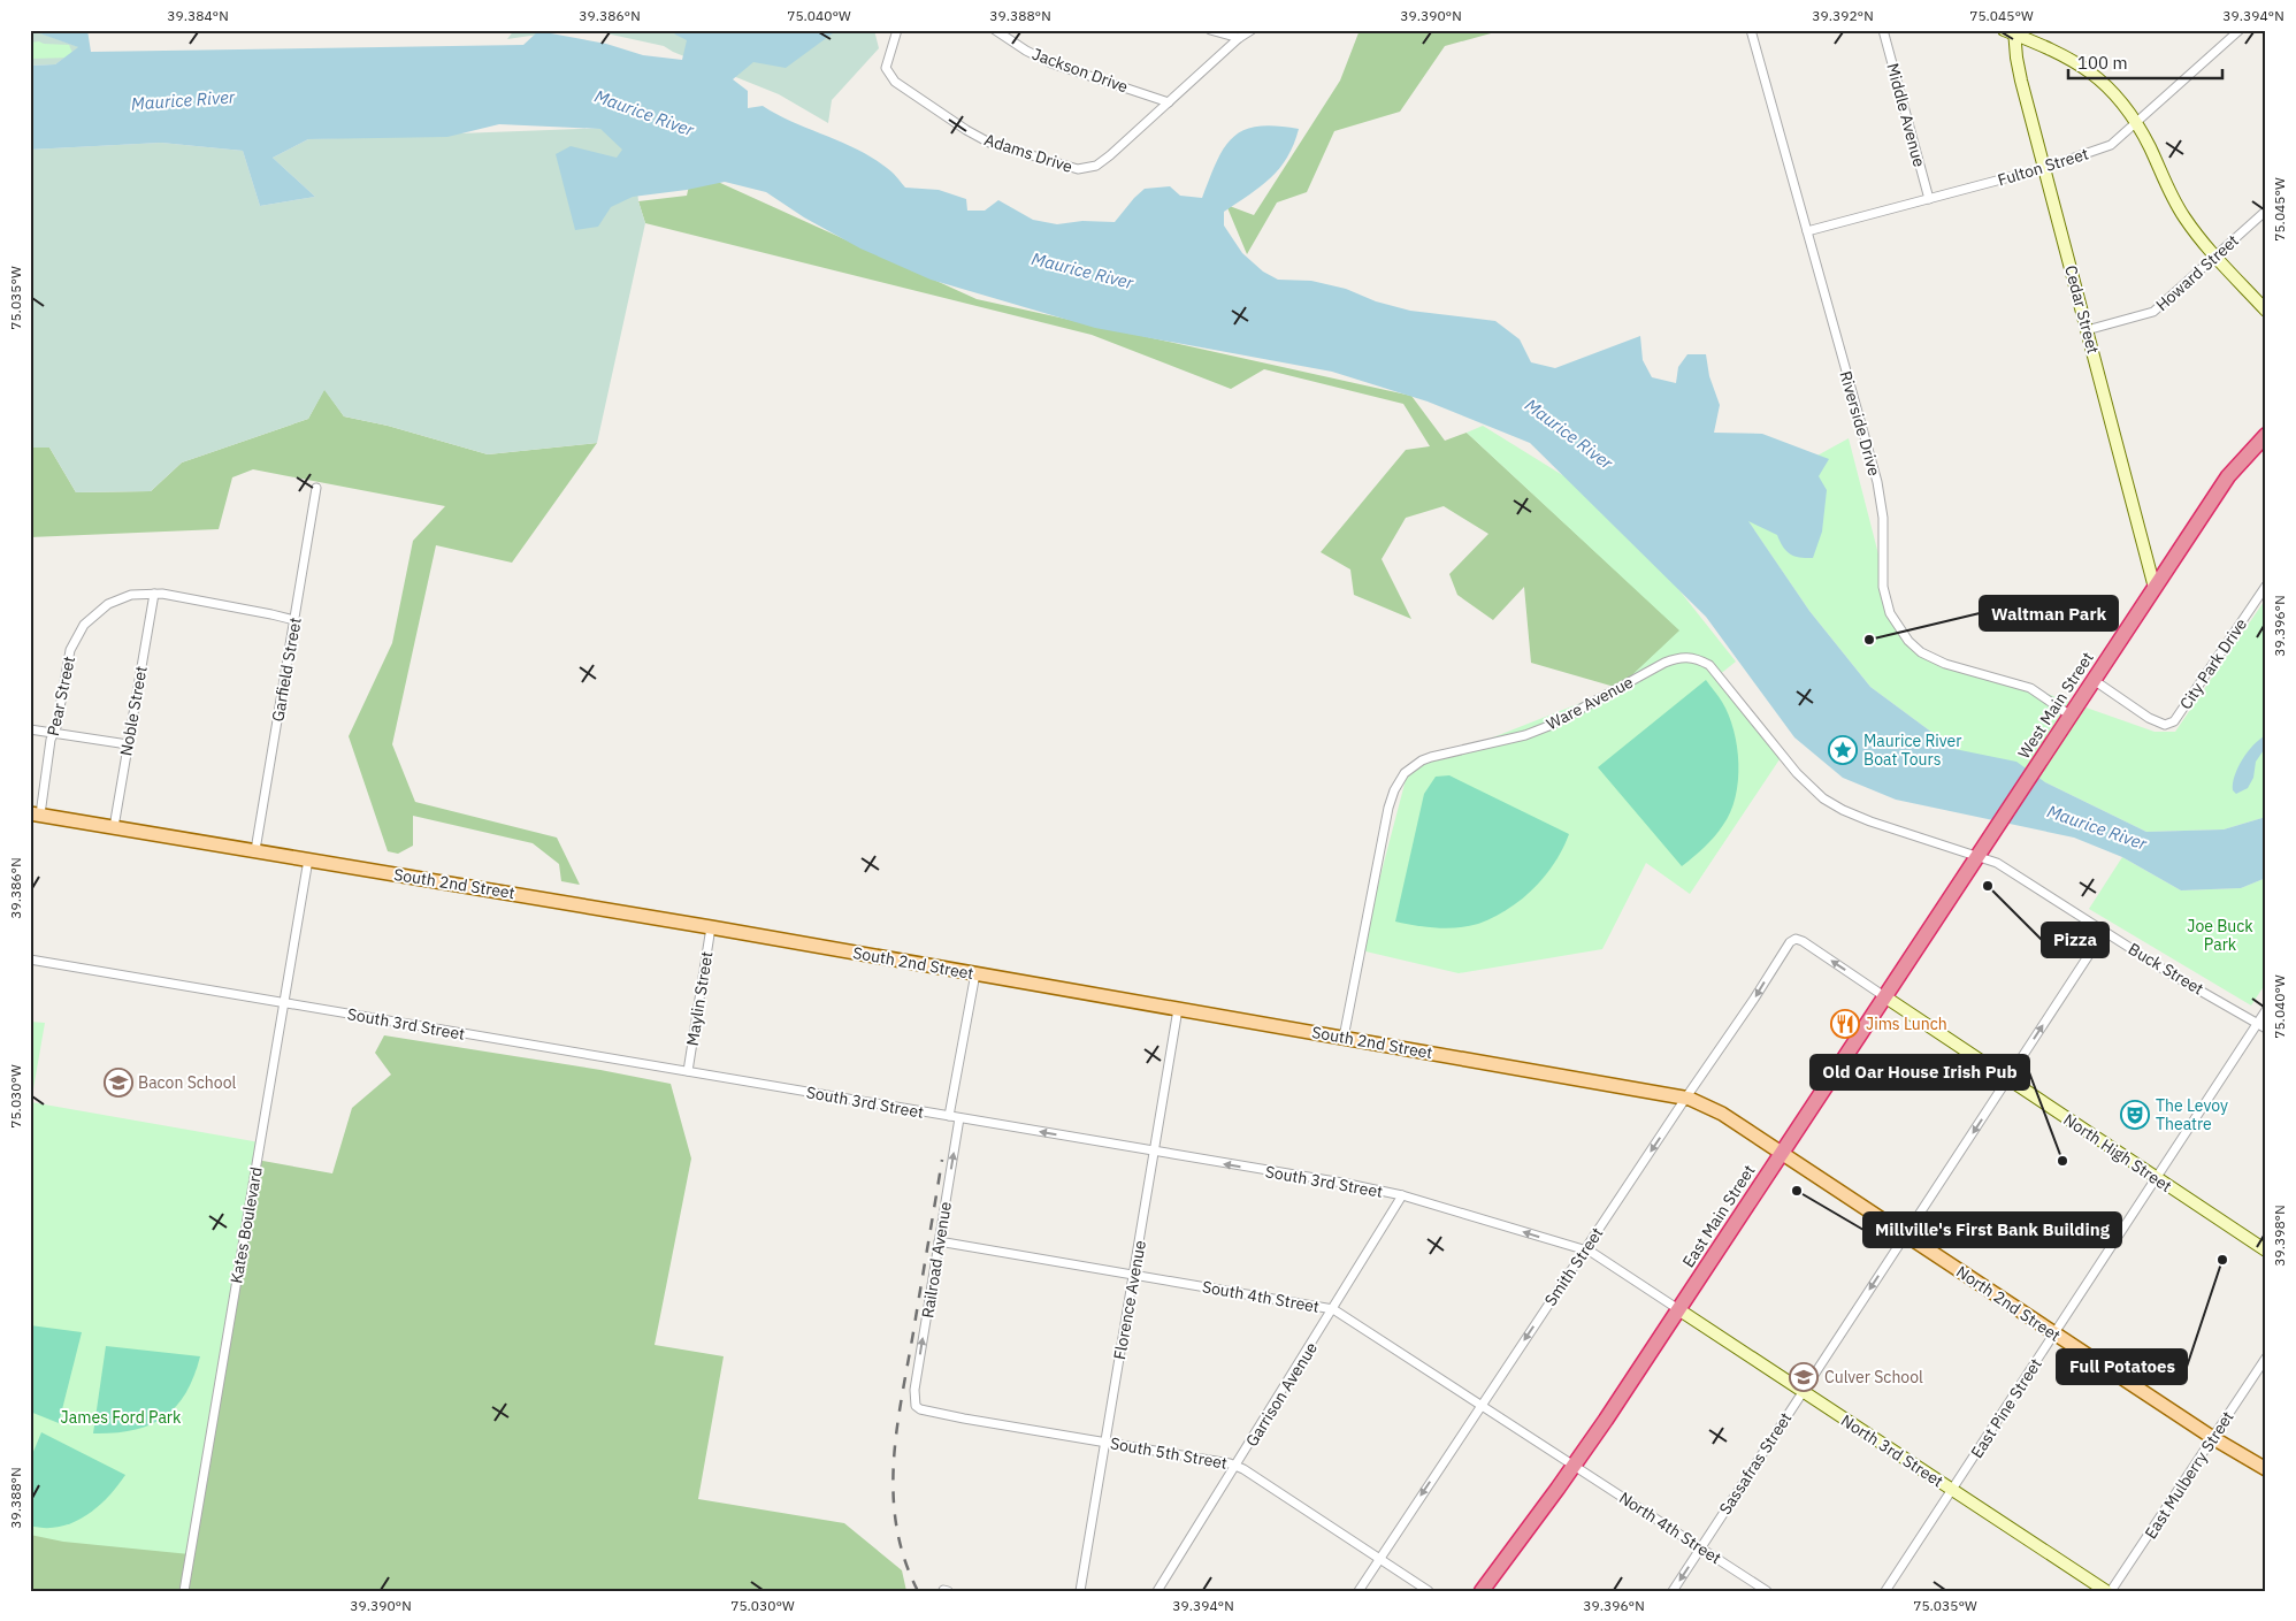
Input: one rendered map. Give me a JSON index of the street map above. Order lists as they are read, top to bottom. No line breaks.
{"streets":{"highway":["West Main Street","East Main Street"],"main road":["South 2nd Street","North 2nd Street"],"street":["Jackson Drive","Middle Avenue","Adams Drive","Fulton Street","Howard Street","Cedar Street","Riverside Drive","City Park Drive","Garfield Street","Pear Street","Ware Avenue","Noble Street","Buck Street","Maylin Street","South 3rd Street","North High Street","Kates Boulevard","Railroad Avenue","Smith Street","South 4th Street","Florence Avenue","Garrison Avenue","East Pine Street","North 3rd Street","South 5th Street","Sassafras Street","East Mulberry Street","North 4th Street"]},"crossings":[["Jackson Drive","Adams Drive"],["Middle Avenue","Fulton Street"],["Fulton Street","Cedar Street"],["Fulton Street","Riverside Drive"],["Howard Street","Cedar Street"],["Cedar Street","West Main Street"],["Riverside Drive","West Main Street"],["City Park Drive","West Main Street"],["Garfield Street","Pear Street"],["Garfield Street","South 2nd Street"],["Pear Street","Noble Street"],["Pear Street","South 2nd Street"],["Ware Avenue","West Main Street"],["Ware Avenue","South 2nd Street"],["Ware Avenue","Buck Street"],["Ware Avenue","East Main Street"],["West Main Street","Buck Street"],["West Main Street","East Main Street"],["Noble Street","South 2nd Street"],["South 2nd Street","Maylin Street"],["South 2nd Street","East Main Street"],["South 2nd Street","Kates Boulevard"],["South 2nd Street","Smith Street"],["South 2nd Street","Florence Avenue"],["South 2nd Street","North 2nd Street"],["Buck Street","East Main Street"],["Buck Street","East Pine Street"],["Buck Street","Sassafras Street"],["Maylin Street","South 3rd Street"],["South 3rd Street","East Main Street"],["South 3rd Street","Kates Boulevard"],["South 3rd Street","Railroad Avenue"],["South 3rd Street","Smith Street"],["South 3rd Street","Florence Avenue"],["South 3rd Street","Garrison Avenue"],["South 3rd Street","North 3rd Street"],["North High Street","East Main Street"],["North High Street","Smith Street"],["North High Street","East Pine Street"],["North High Street","Sassafras Street"],["East Main Street","Smith Street"],["East Main Street","South 4th Street"],["East Main Street","North 2nd Street"],["East Main Street","North 3rd Street"],["East Main Street","North 4th Street"],["Railroad Avenue","South 4th Street"],["Railroad Avenue","South 5th Street"],["Smith Street","South 4th Street"],["Smith Street","South 5th Street"],["South 4th Street","Florence Avenue"],["South 4th Street","Garrison Avenue"],["South 4th Street","North 4th Street"],["Florence Avenue","South 5th Street"],["North 2nd Street","East Pine Street"],["North 2nd Street","Sassafras Street"],["North 2nd Street","East Mulberry Street"],["Garrison Avenue","South 5th Street"],["East Pine Street","North 3rd Street"],["North 3rd Street","Sassafras Street"],["Sassafras Street","North 4th Street"]],"one_way":["South 3rd Street","Railroad Avenue","Smith Street"],"water":["Maurice River"],"parks":["Joe Buck Park","James Ford Park"],"places":{"other":["Waltman Park","Pizza","Old Oar House Irish Pub","Millville's First Bank Building","Full Potatoes"],"place":["Maurice River Boat Tours"],"restaurant":["Jims Lunch"],"school or university":["Bacon School","Culver School"],"theatre":["The Levoy Theatre"]},"scale_bar":"100 m","coordinates":["39.384°N","39.386°N","75.040°W","39.388°N","39.390°N","39.392°N","75.045°W","39.394°N","75.035°W","39.396°N","75.030°W","39.398°N"]}
